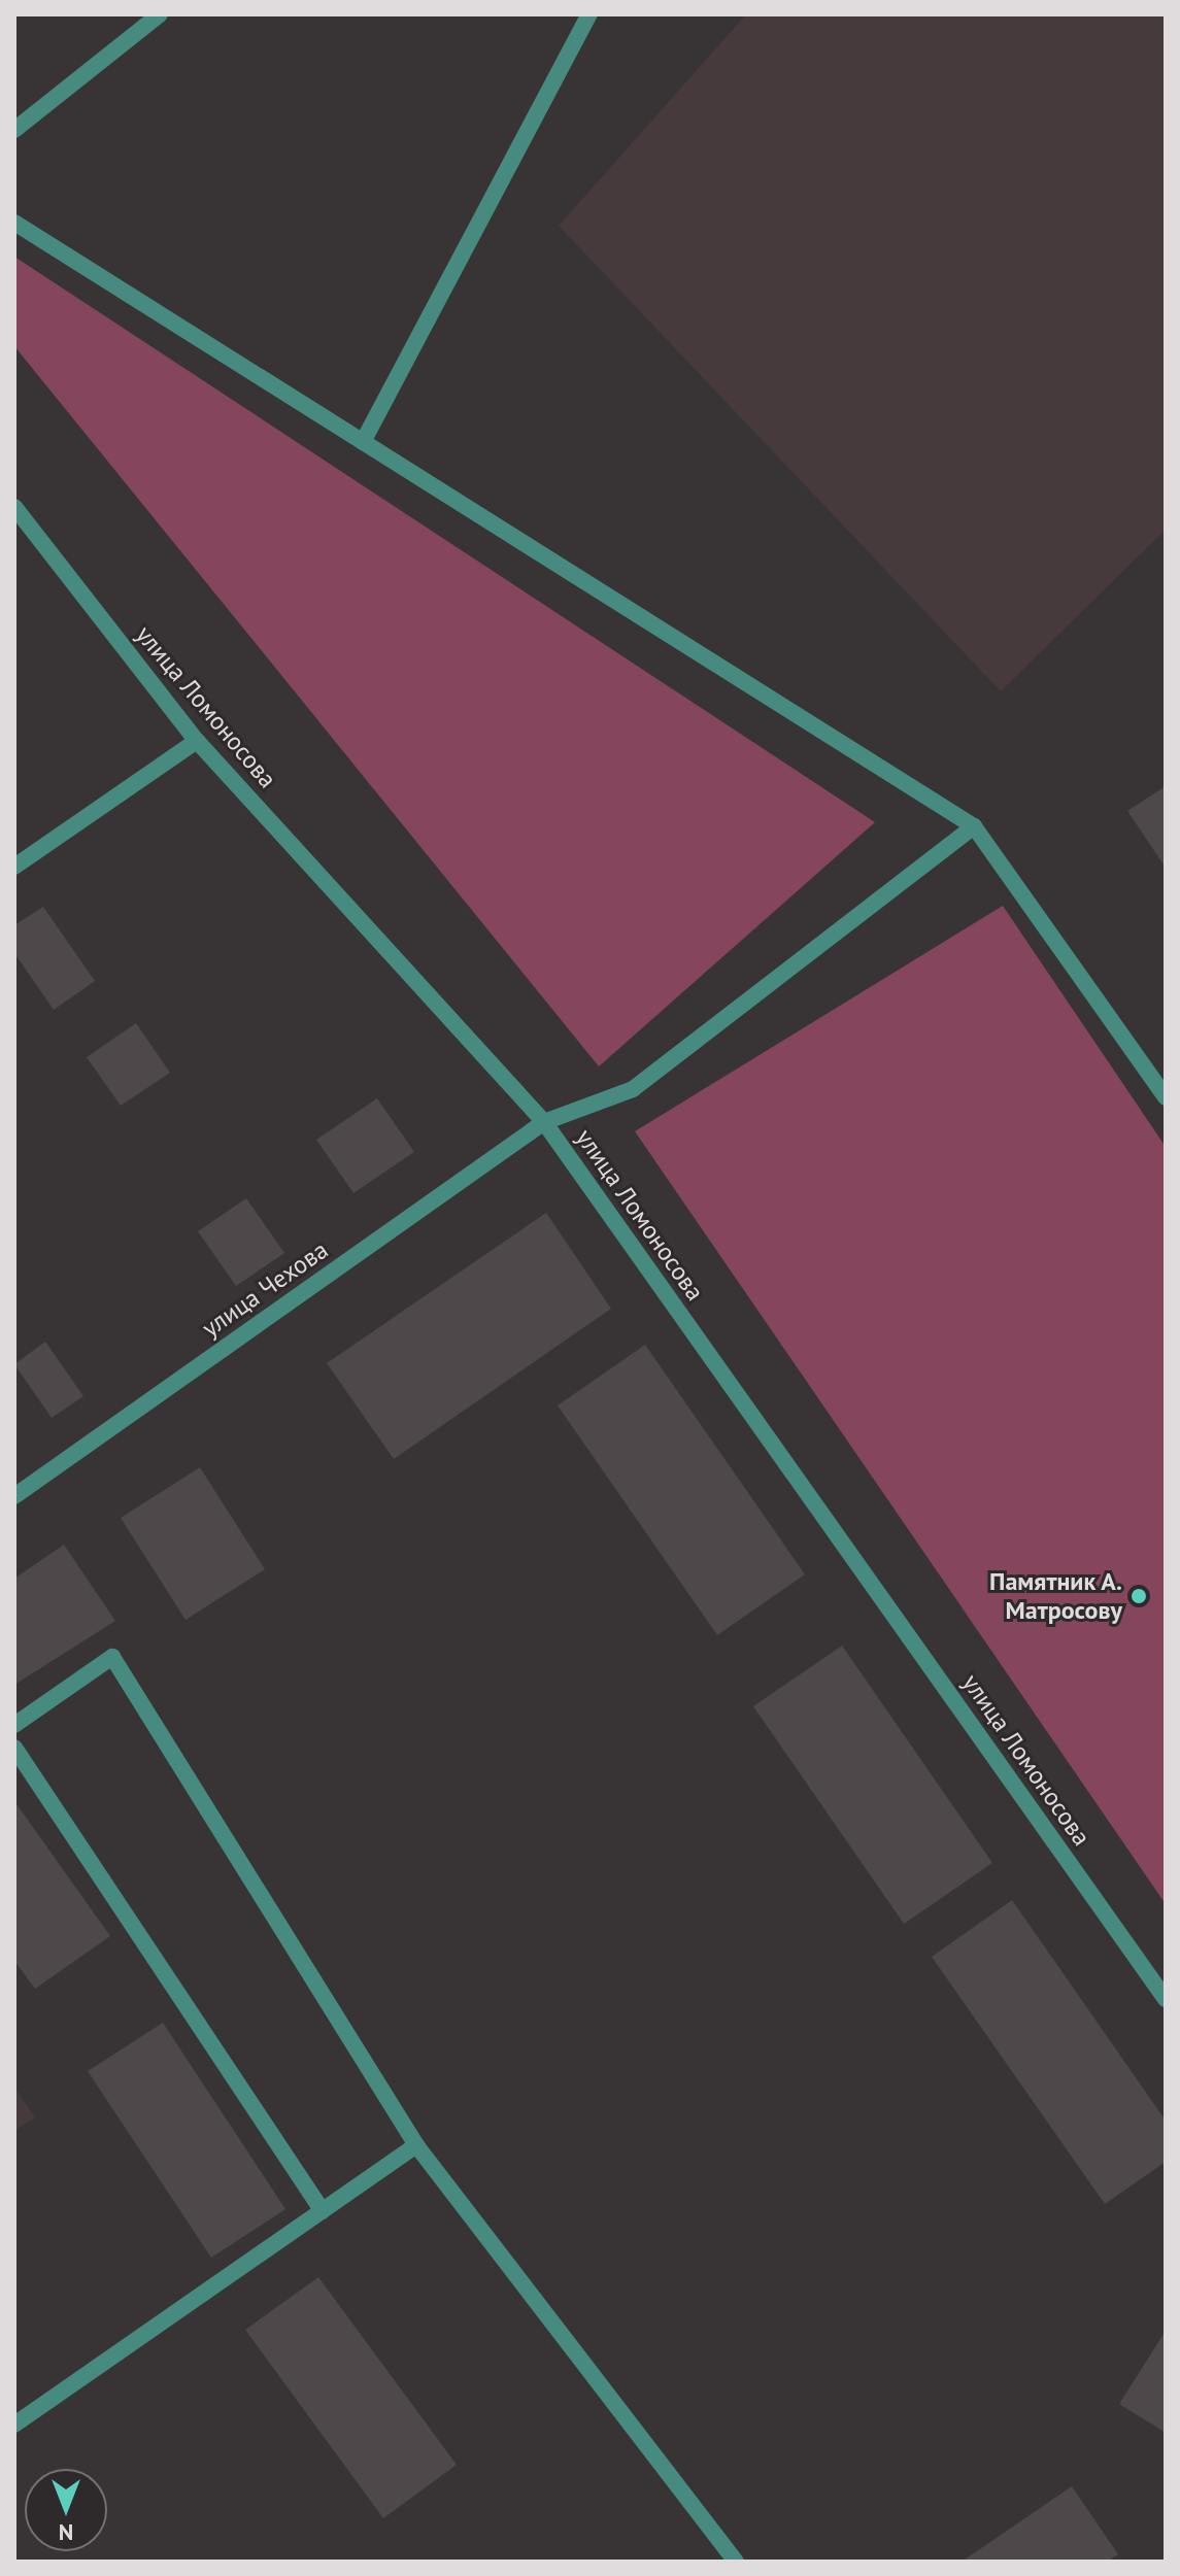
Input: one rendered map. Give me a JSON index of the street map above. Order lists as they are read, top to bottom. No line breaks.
{"streets":{"street":["улица Ломоносова","улица Чехова"]},"crossings":[["улица Ломоносова","улица Чехова"]],"places":["Памятник А. Матросову"],"north":"bottom"}
